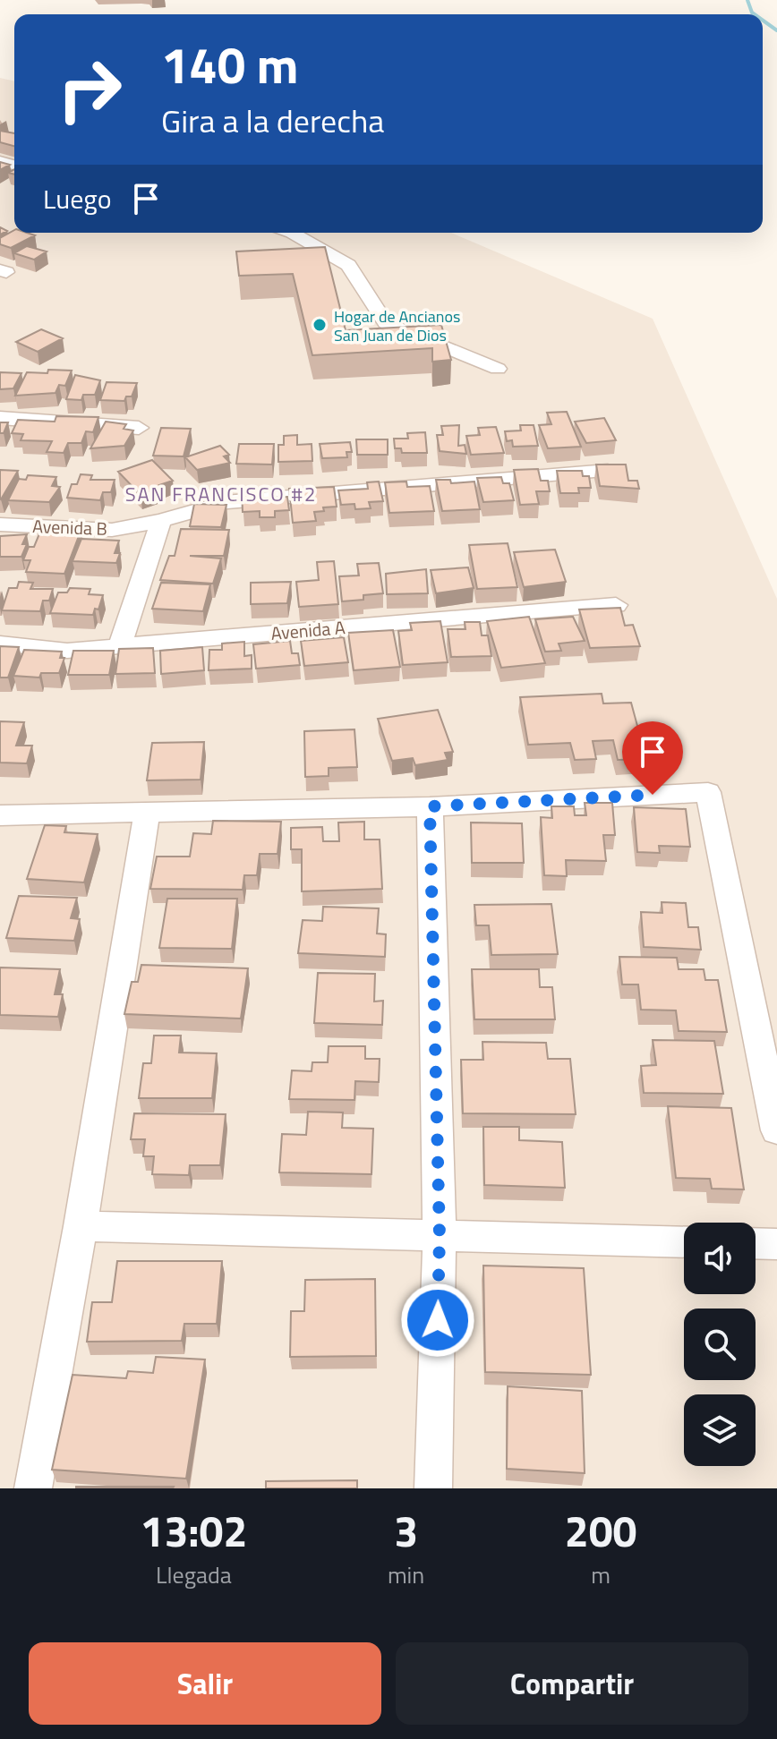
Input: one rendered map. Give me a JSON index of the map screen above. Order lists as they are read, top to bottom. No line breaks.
{"streets":{"street":["Avenida B","Avenida A"]},"districts":["SAN FRANCISCO #2"],"places":["Hogar de Ancianos San Juan de Dios"],"page":{"turn":["140 m","Gira a la derecha"],"then":"Luego","eta":["13:02","Llegada","3","min","200","m"],"buttons":["Salir","Compartir"]}}
